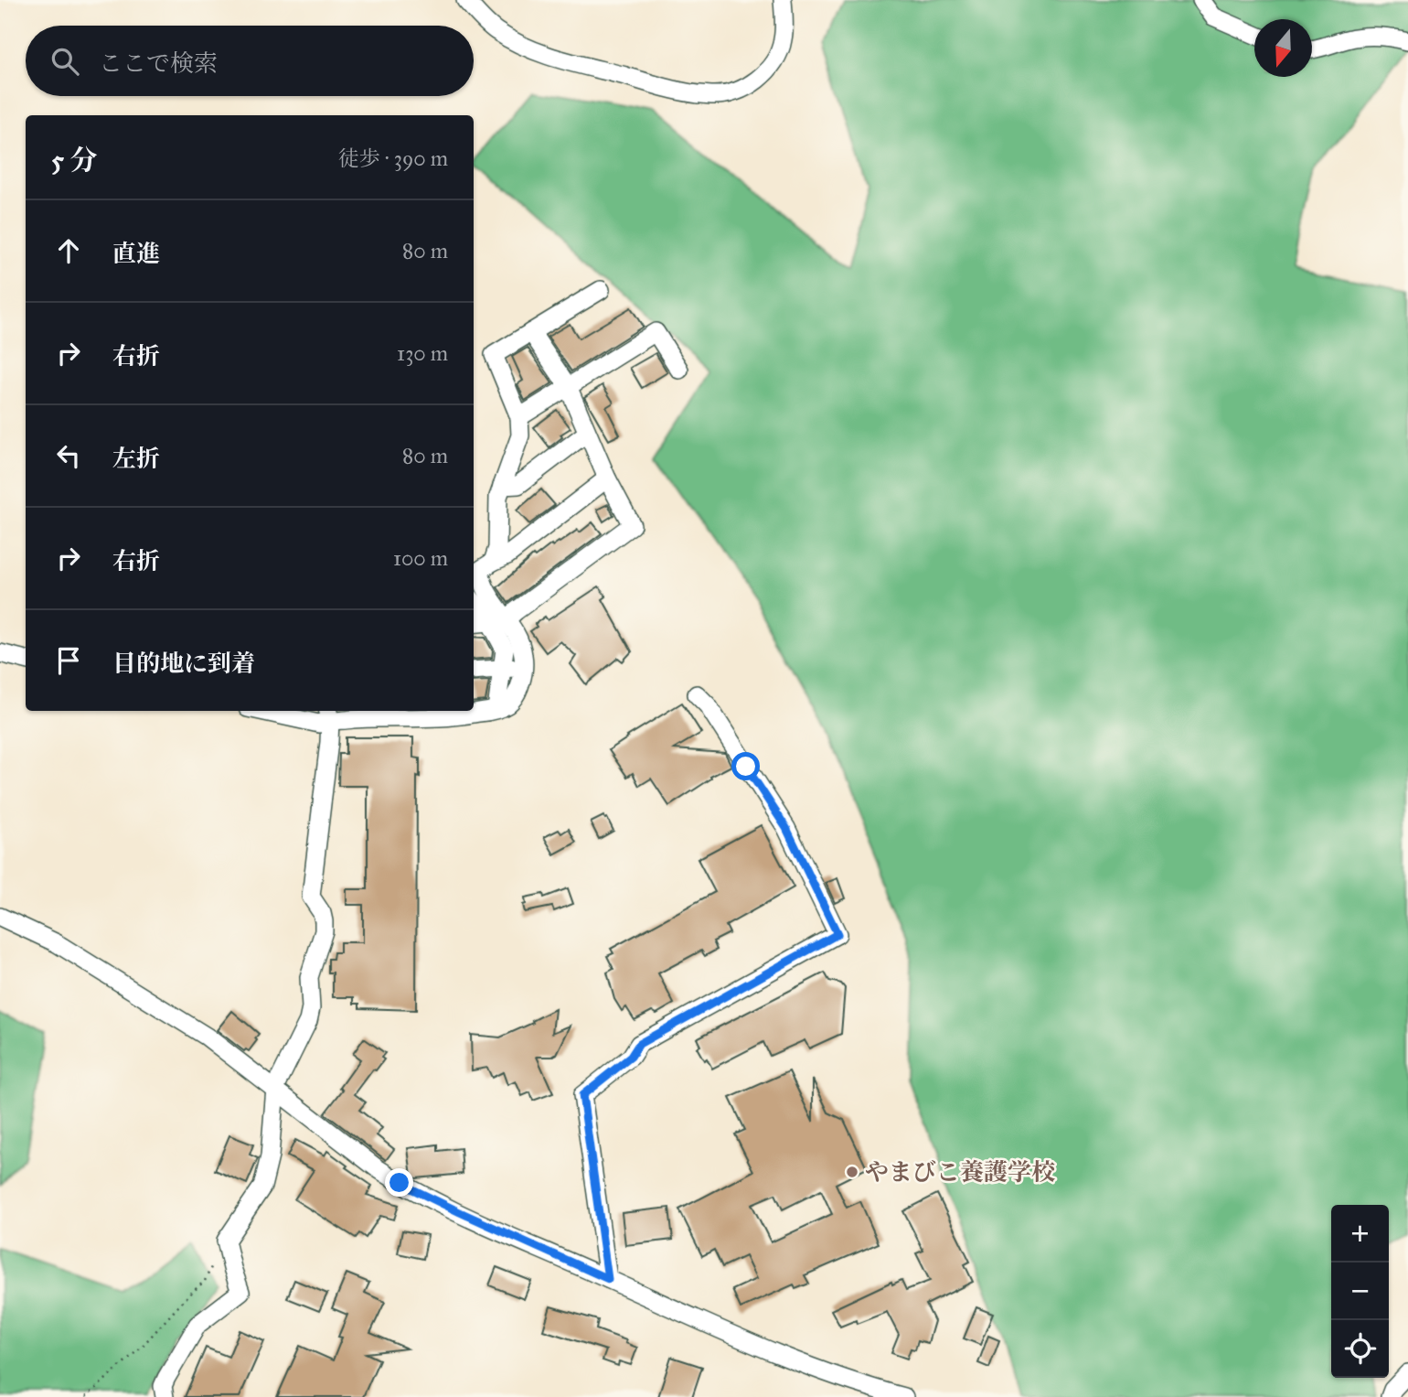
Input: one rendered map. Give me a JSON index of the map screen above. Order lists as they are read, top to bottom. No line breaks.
{"places":["やまびこ養護学校"],"north":"bottom","page":{"search":"ここで検索","heading":["5 分","徒歩 · 390 m"],"list":[["直進","80 m"],["右折","130 m"],["左折","80 m"],["右折","100 m"],"目的地に到着"],"map_buttons":["+","−"]}}
